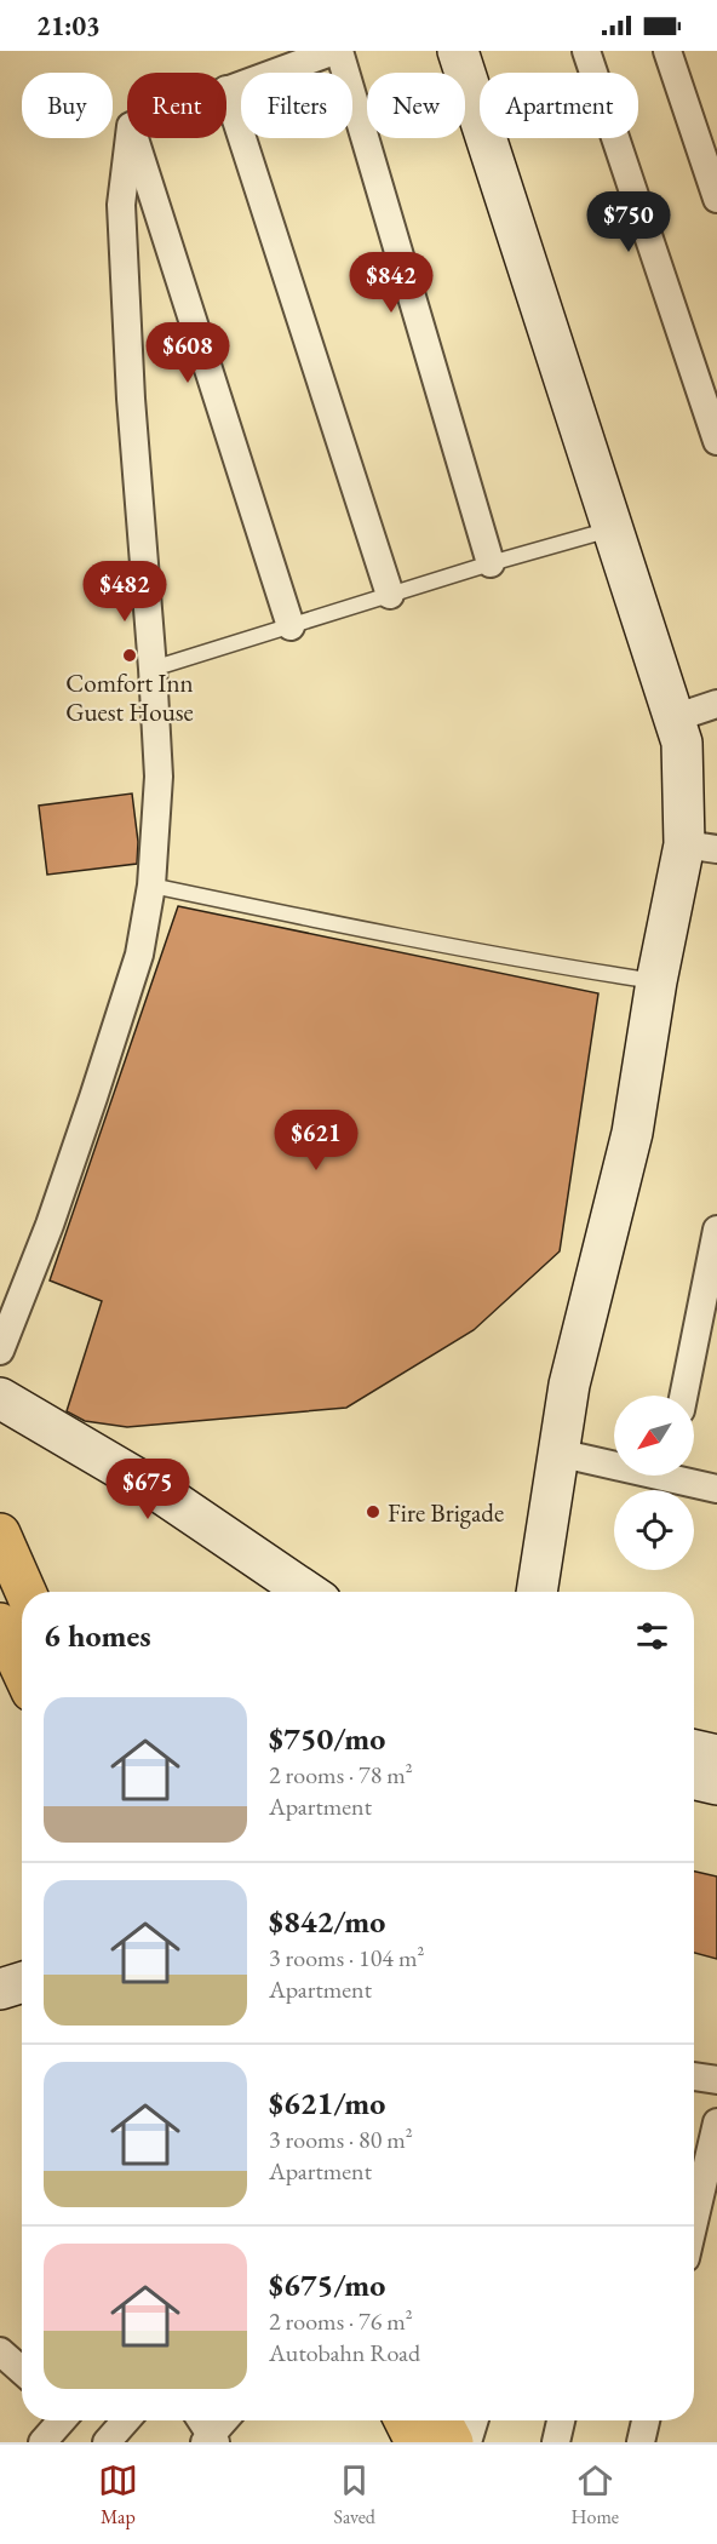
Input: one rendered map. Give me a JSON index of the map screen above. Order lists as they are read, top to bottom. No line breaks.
{"places":["Comfort Inn Guest House","Fire Brigade"],"north":"bottom left","page":{"status":"21:03","chip":["Buy","Rent","Filters","New","Apartment"],"price":["$750","$842","$608","$482","$621","$675"],"heading":"6 homes","list":[{"name":"$750/mo","note":"2 rooms · 78 m² · Apartment"},{"name":"$842/mo","note":"3 rooms · 104 m² · Apartment"},{"name":"$621/mo","note":"3 rooms · 80 m² · Apartment"},{"name":"$675/mo","note":"2 rooms · 76 m² · Autobahn Road"}],"tabs":["Map","Saved","Home"]}}
